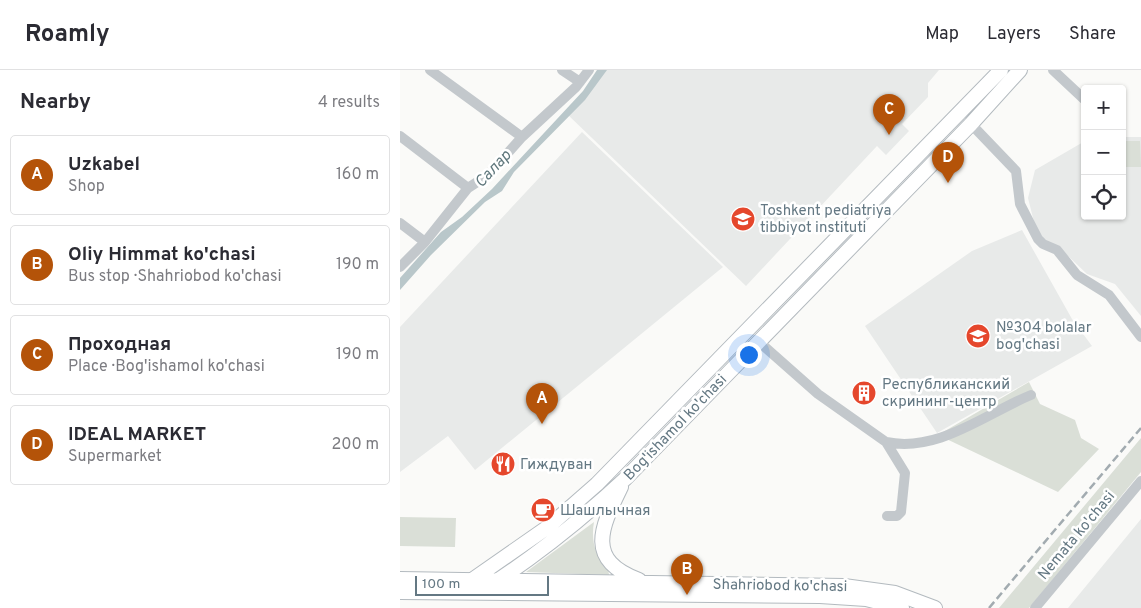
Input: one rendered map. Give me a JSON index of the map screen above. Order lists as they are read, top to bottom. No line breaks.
{"streets":{"main road":["Bog'ishamol ko'chasi","Shahriobod ko'chasi"],"street":["Nemata ko'chasi"]},"crossings":[["Bog'ishamol ko'chasi","Shahriobod ko'chasi"]],"water":["Салар"],"places":{"school or university":["Toshkent pediatriya tibbiyot instituti","№304 bolalar bog'chasi"],"building":["Республиканский скрининг-центр"],"restaurant":["Гиждуван"],"cafe":["Шашлычная"]},"scale_bar":"100 m","page":{"header":"Roamly","nav":["Map","Layers","Share"],"heading":["Nearby","4 results"],"map_buttons":["+","−"],"pins":["C","D","A","B"],"list":[{"mark":"A","name":"Uzkabel","note":"Shop","value":"160 m"},{"mark":"B","name":"Oliy Himmat ko'chasi","note":"Bus stop · Shahriobod ko'chasi","value":"190 m"},{"mark":"C","name":"Проходная","note":"Place · Bog'ishamol ko'chasi","value":"190 m"},{"mark":"D","name":"IDEAL MARKET","note":"Supermarket","value":"200 m"}],"scale":"100 m"}}
